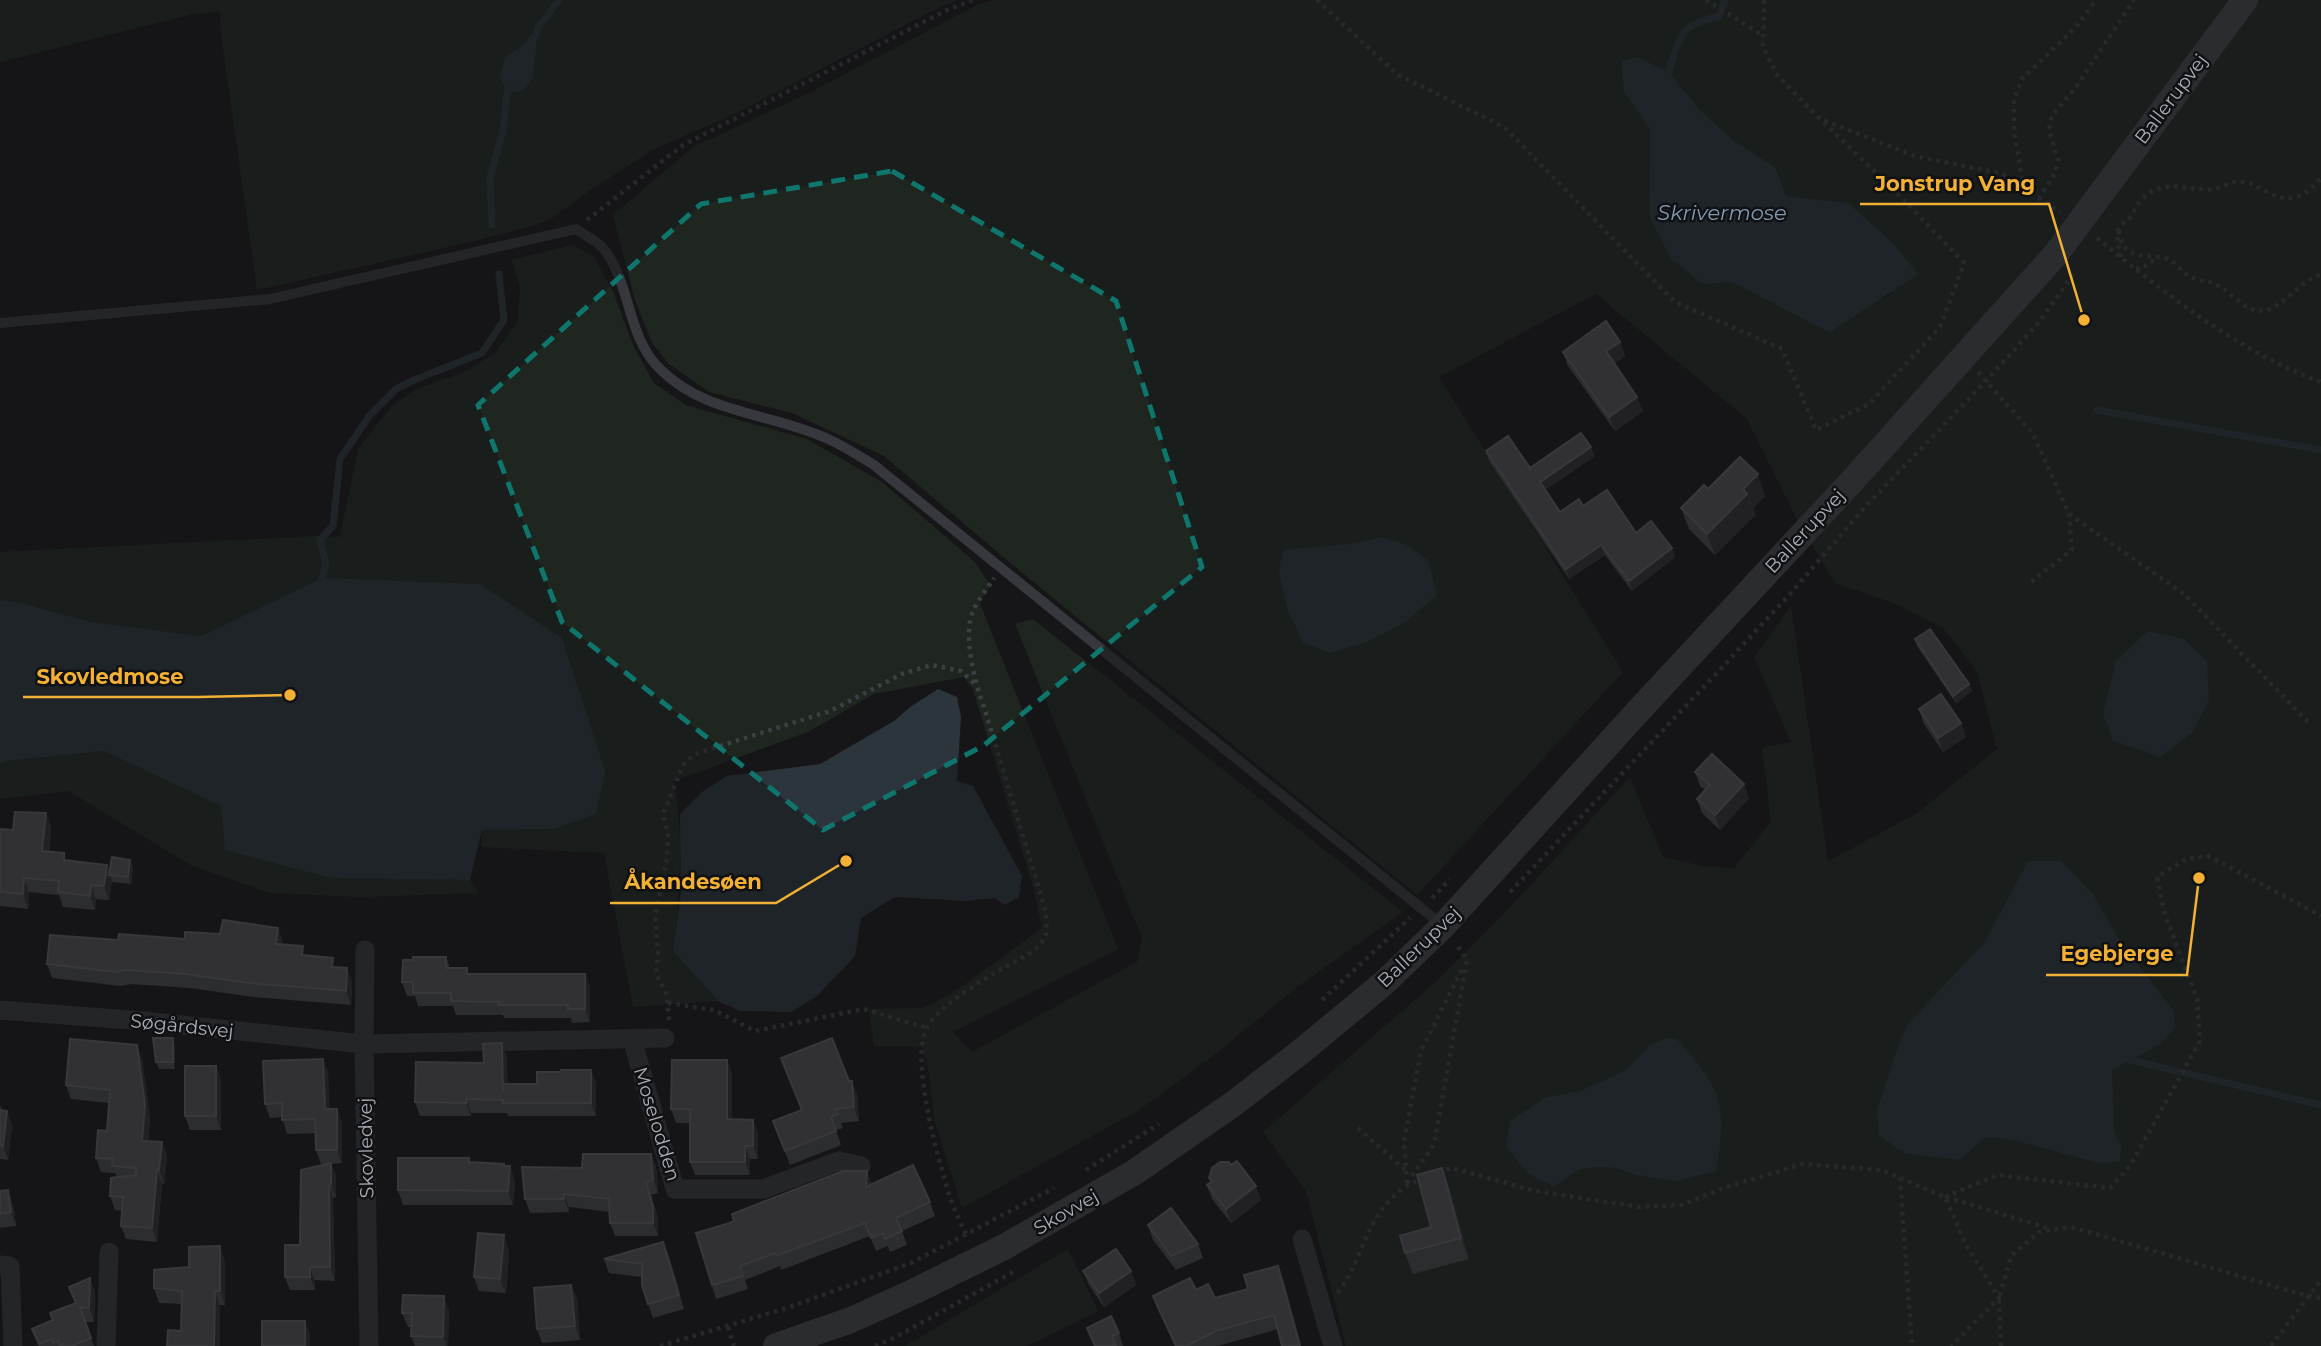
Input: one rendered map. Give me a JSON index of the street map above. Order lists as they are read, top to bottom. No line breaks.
{"streets":{"street":["Ballerupvej","Søgårdsvej","Moselodden","Skovledvej","Skovvej"]},"crossings":[["Ballerupvej","Skovvej"],["Søgårdsvej","Moselodden"],["Søgårdsvej","Skovledvej"],["Moselodden","Skovledvej"]],"water":["Skrivermose"],"places":["Jonstrup Vang","Skovledmose","Åkandesøen","Egebjerge"]}
